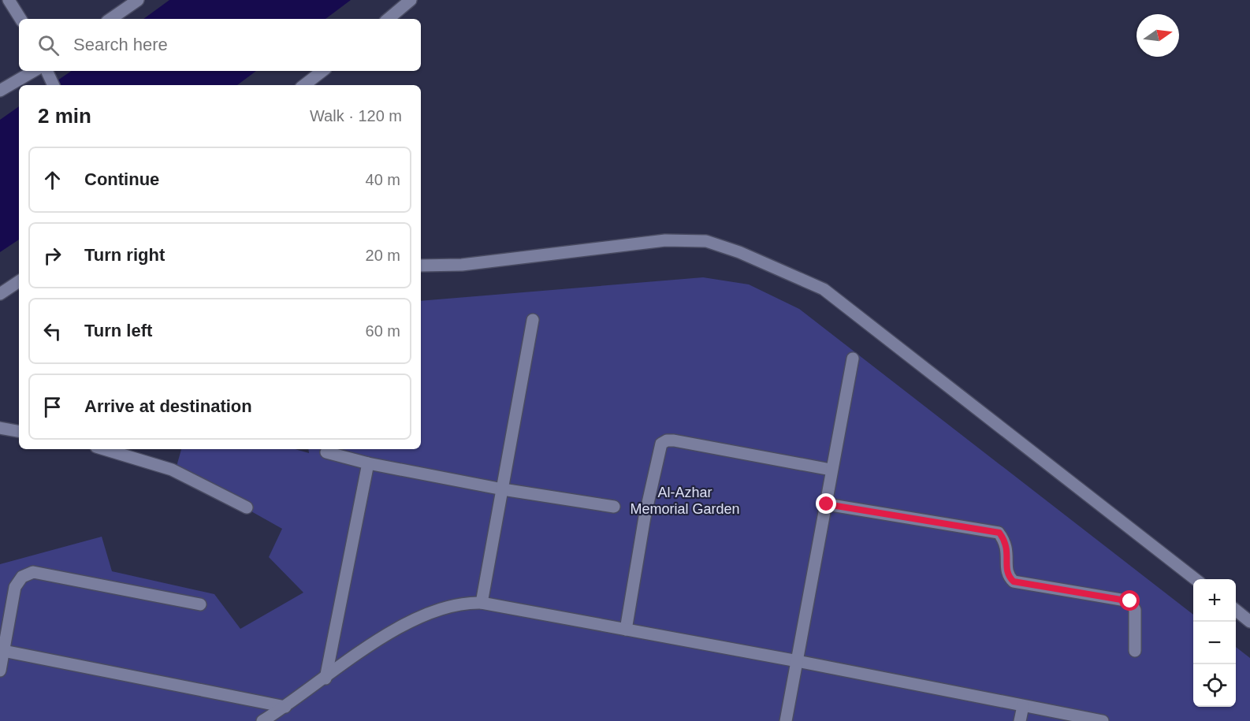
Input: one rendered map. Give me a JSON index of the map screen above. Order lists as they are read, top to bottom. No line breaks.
{"parks":["Al-Azhar Memorial Garden"],"north":"right","page":{"search":"Search here","heading":["2 min","Walk · 120 m"],"list":[["Continue","40 m"],["Turn right","20 m"],["Turn left","60 m"],"Arrive at destination"],"map_buttons":["+","−"]}}
